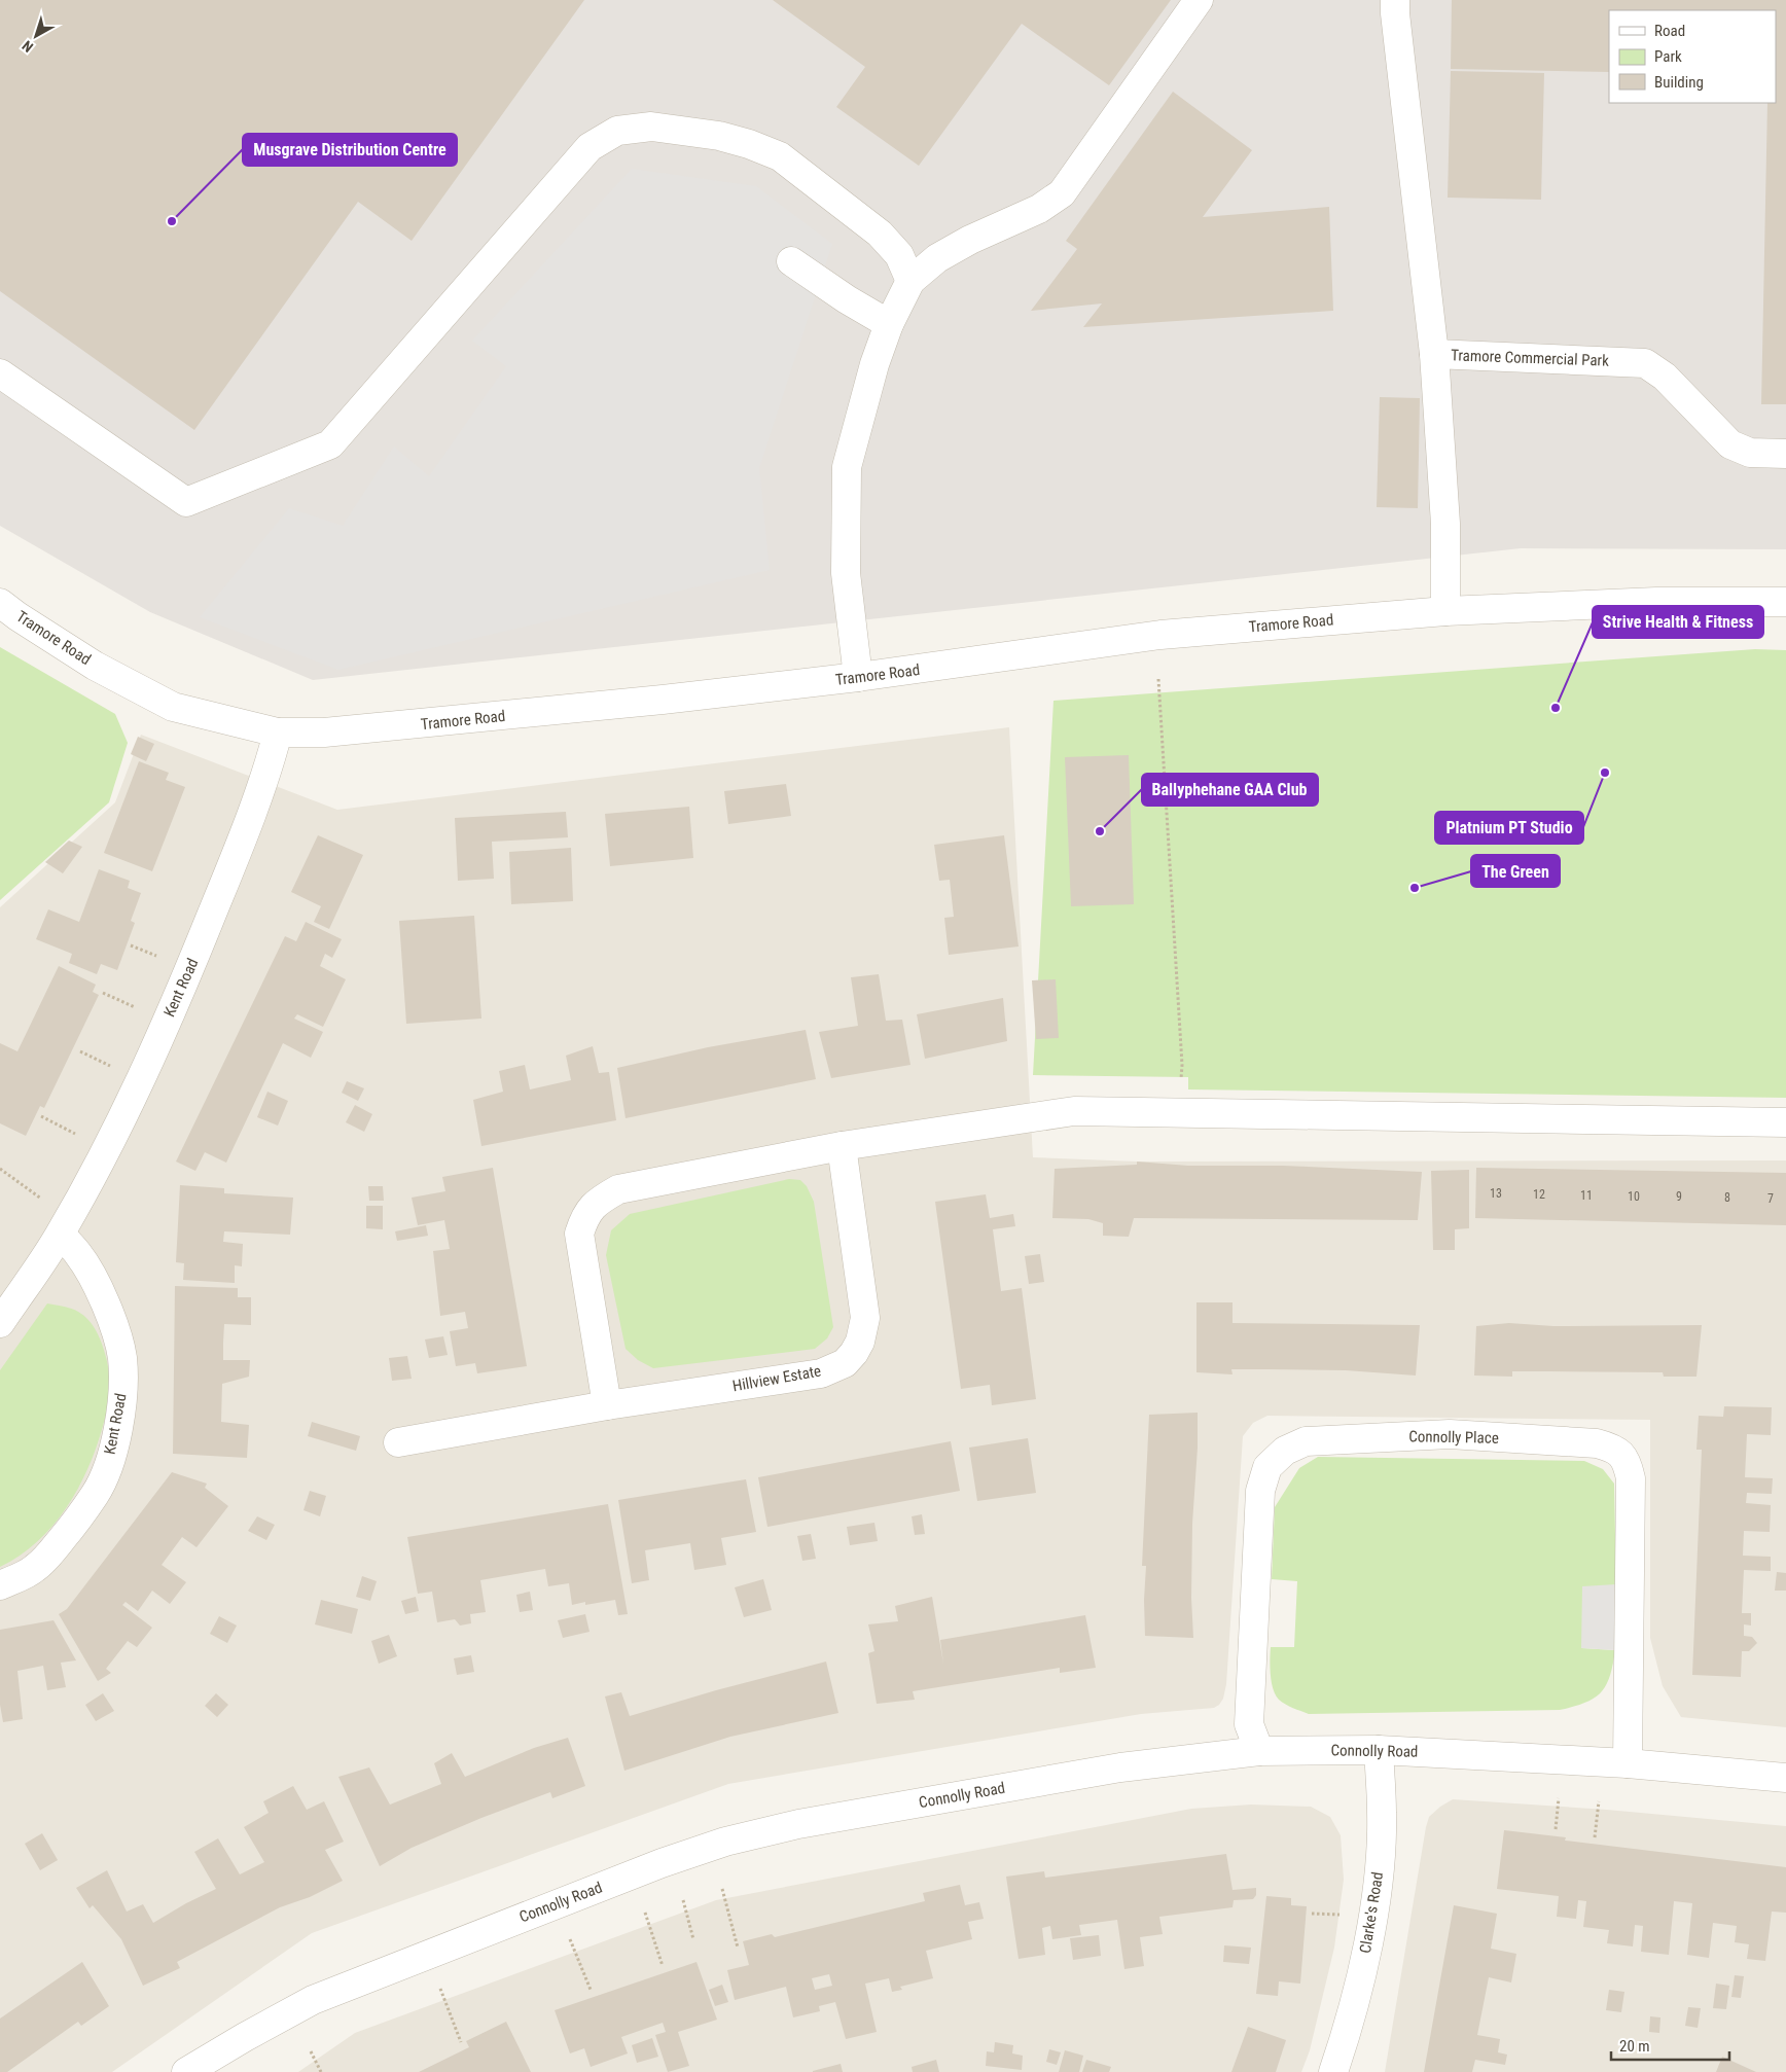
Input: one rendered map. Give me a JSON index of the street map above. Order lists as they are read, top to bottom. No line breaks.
{"streets":{"street":["Tramore Commercial Park","Tramore Road","Kent Road","Hillview Estate","Connolly Place","Connolly Road","Clarke's Road"]},"crossings":[["Tramore Commercial Park","Tramore Road"],["Tramore Road","Kent Road"],["Connolly Place","Connolly Road"],["Connolly Road","Clarke's Road"]],"places":["Musgrave Distribution Centre","Strive Health & Fitness","Platnium PT Studio","Ballyphehane GAA Club","The Green"],"house_numbers":["13","12","11","10","9","8","7"],"legend":["Road","Park","Building"],"scale_bar":"20 m","north":"bottom left"}
